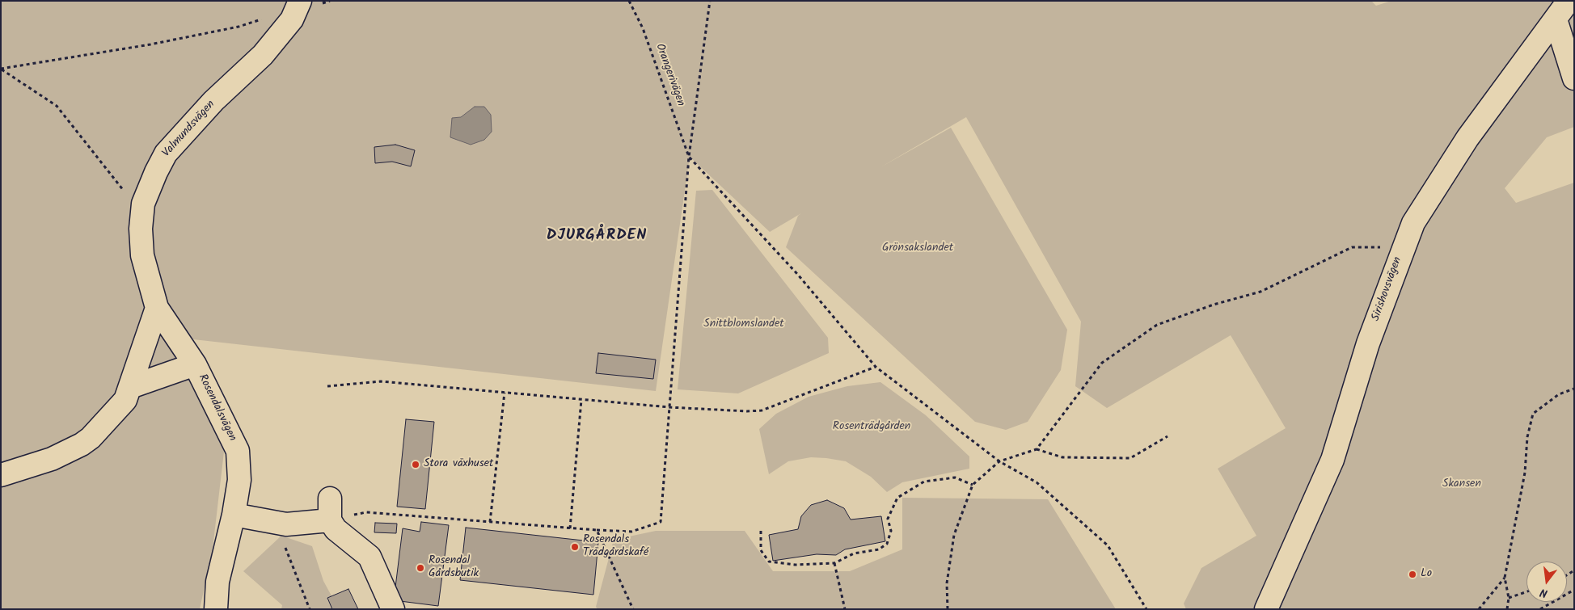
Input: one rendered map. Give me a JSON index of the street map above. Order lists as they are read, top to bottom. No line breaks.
{"streets":{"street":["Valmundsvägen","Sirishovsvägen","Rosendalsvägen"],"path":["Orangerivägen"]},"crossings":[["Valmundsvägen","Rosendalsvägen"]],"districts":["DJURGÅRDEN"],"parks":["Grönsakslandet","Snittblomslandet","Rosenträdgården","Skansen"],"places":["Stora växhuset","Rosendals Trädgårdskafé","Rosendal Gårdsbutik","Lo"],"north":"bottom"}
